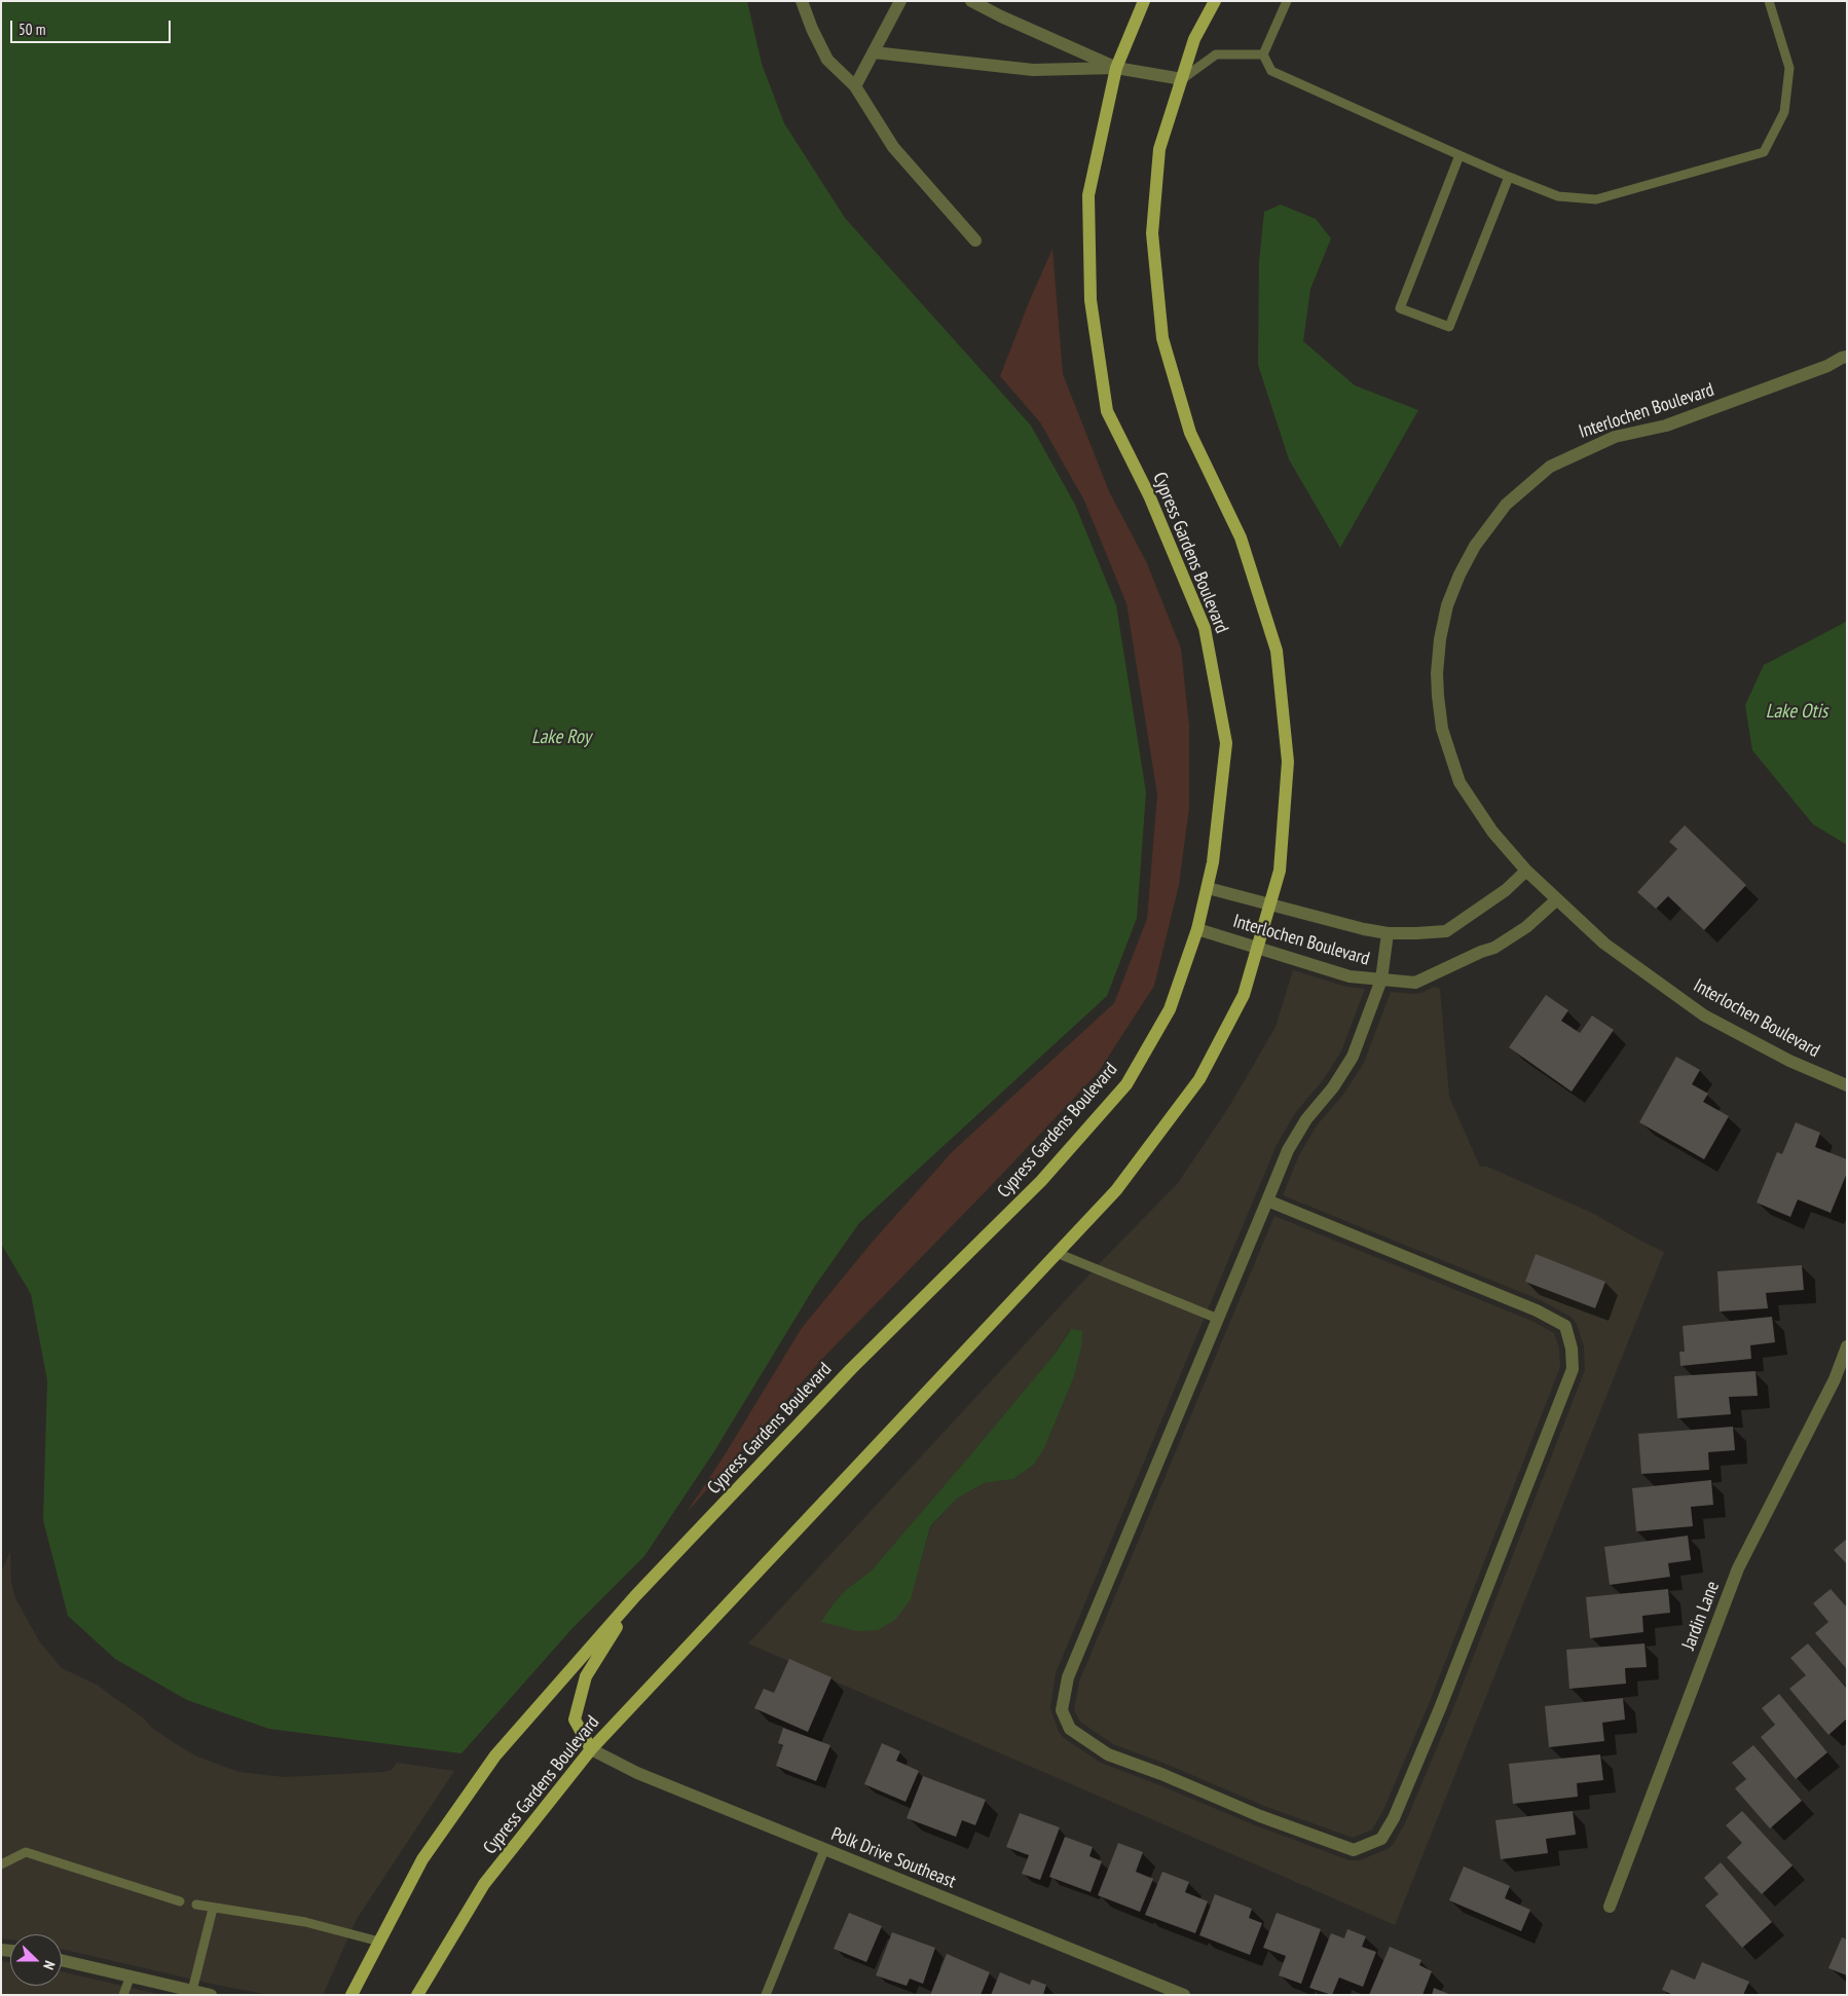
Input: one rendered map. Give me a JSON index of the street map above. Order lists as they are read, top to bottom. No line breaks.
{"streets":{"main road":["Cypress Gardens Boulevard"],"street":["Interlochen Boulevard","Jardin Lane","Polk Drive Southeast"]},"crossings":[["Interlochen Boulevard","Cypress Gardens Boulevard"],["Cypress Gardens Boulevard","Polk Drive Southeast"]],"water":["Lake Otis","Lake Roy"],"scale_bar":"50 m","north":"right"}
